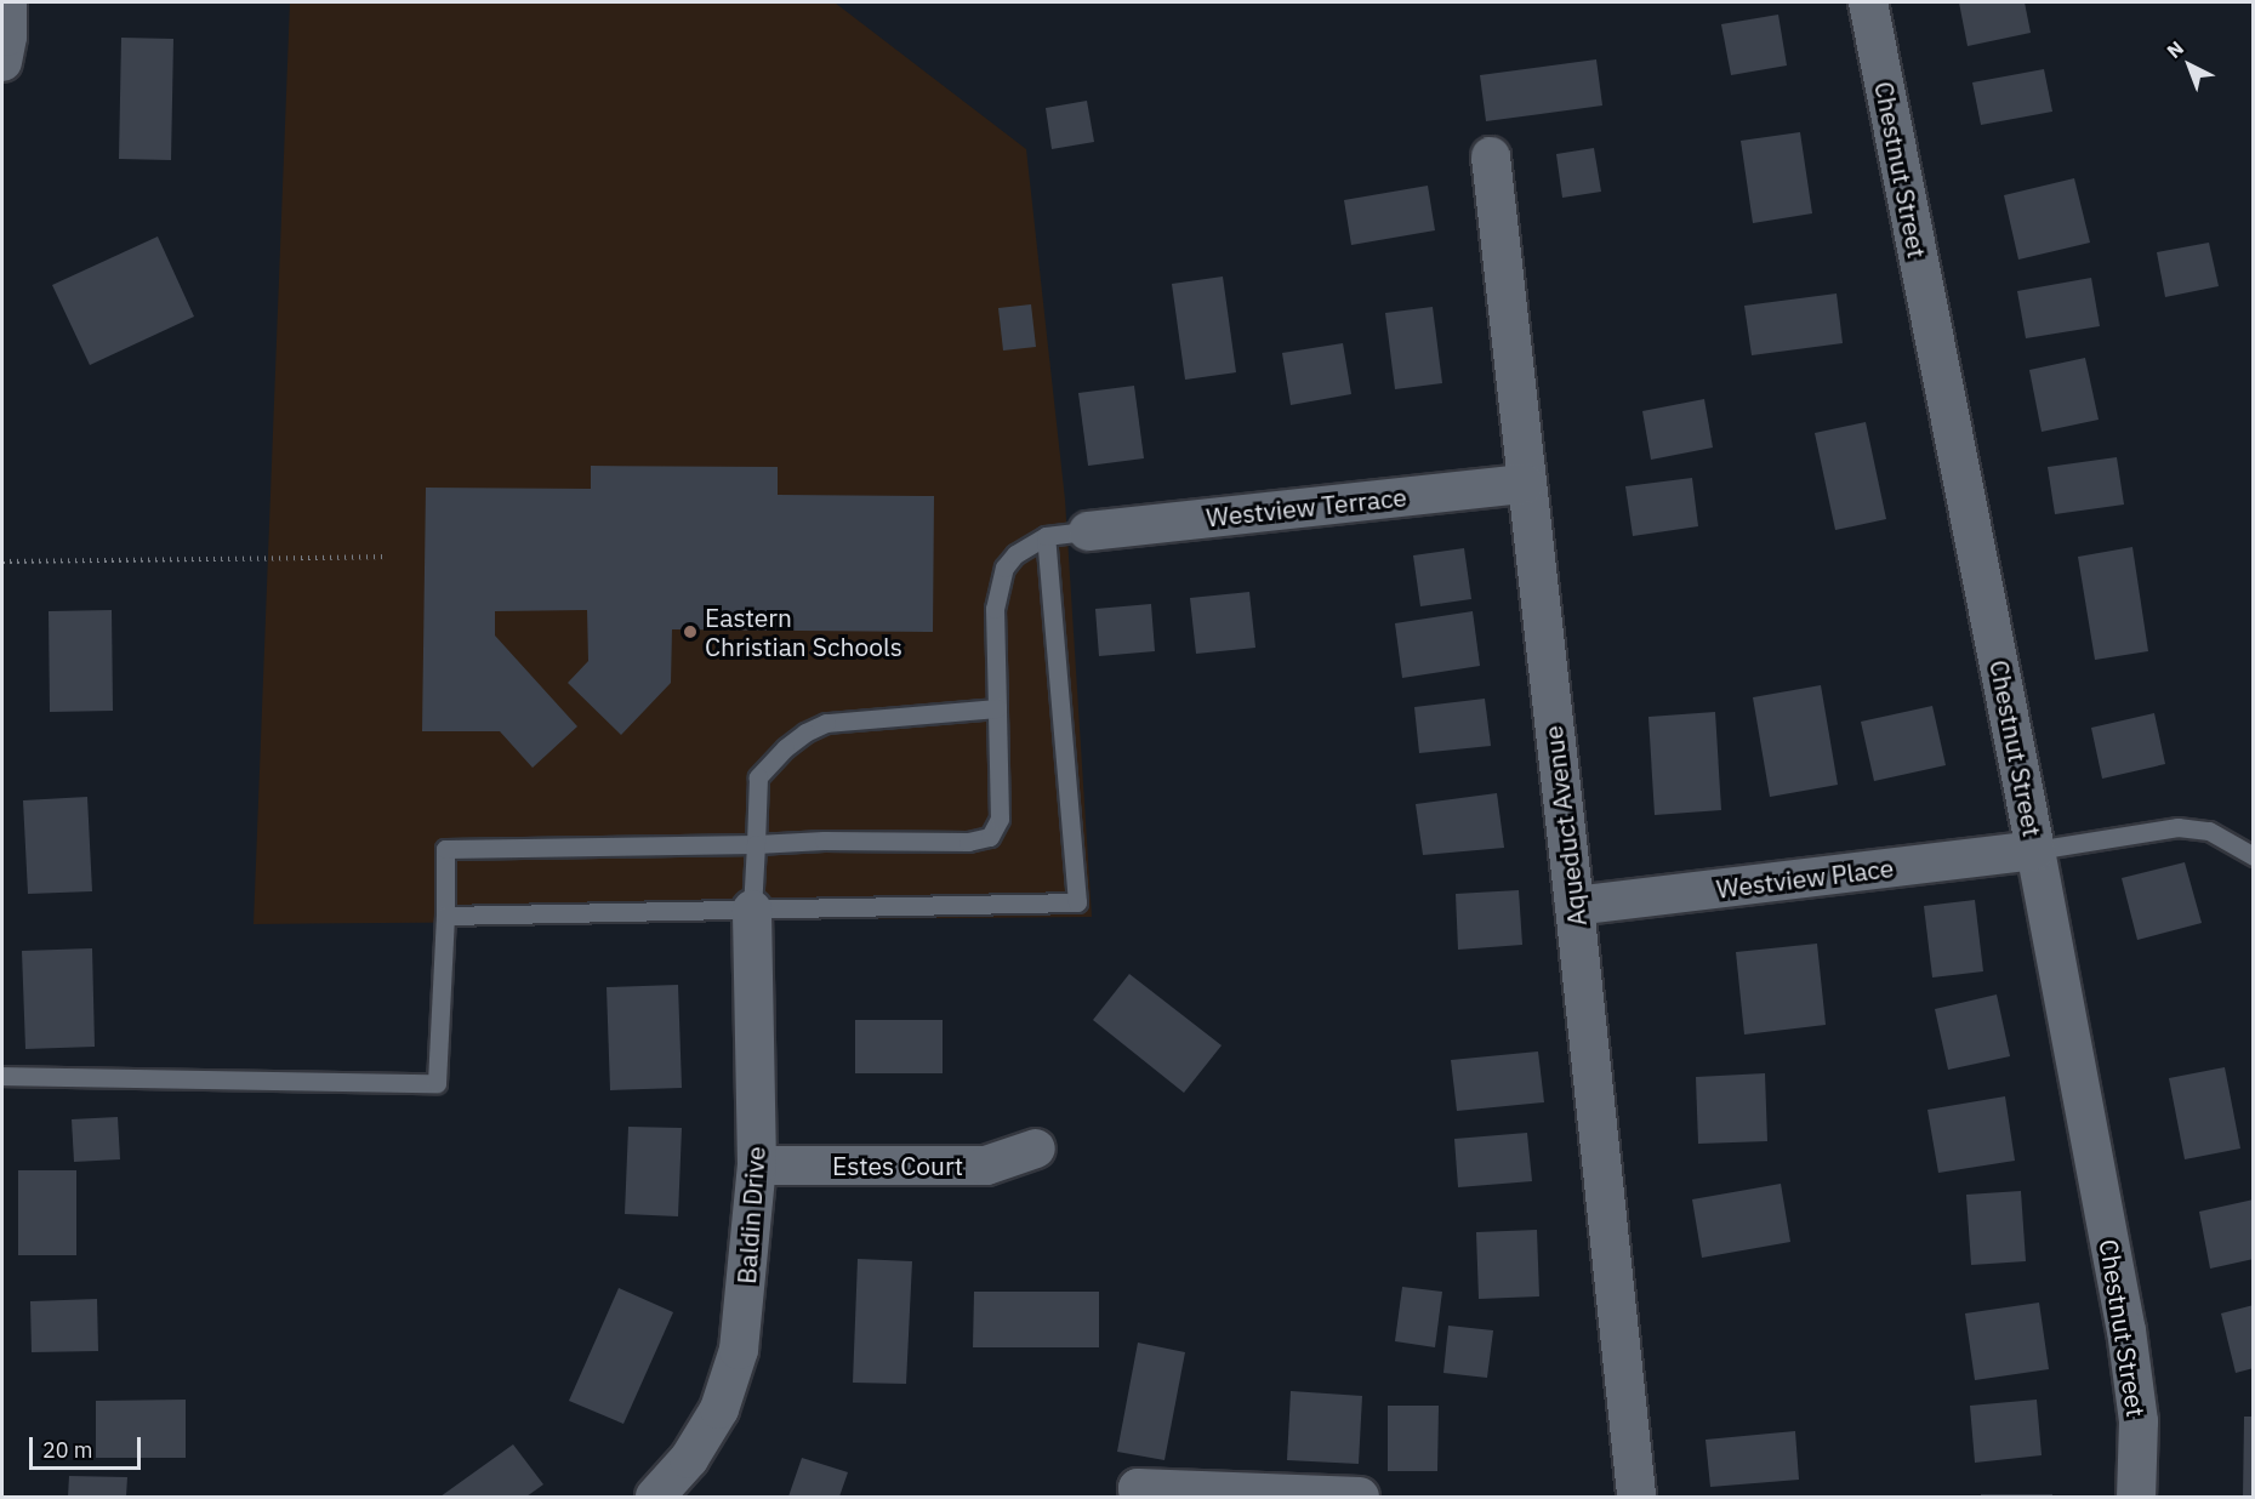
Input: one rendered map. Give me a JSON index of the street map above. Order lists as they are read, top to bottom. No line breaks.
{"streets":{"street":["Chestnut Street","Westview Terrace","Aqueduct Avenue","Westview Place","Estes Court","Baldin Drive"]},"crossings":[["Chestnut Street","Westview Place"],["Westview Terrace","Aqueduct Avenue"],["Aqueduct Avenue","Westview Place"],["Estes Court","Baldin Drive"]],"places":["Eastern Christian Schools"],"scale_bar":"20 m","north":"top left"}
